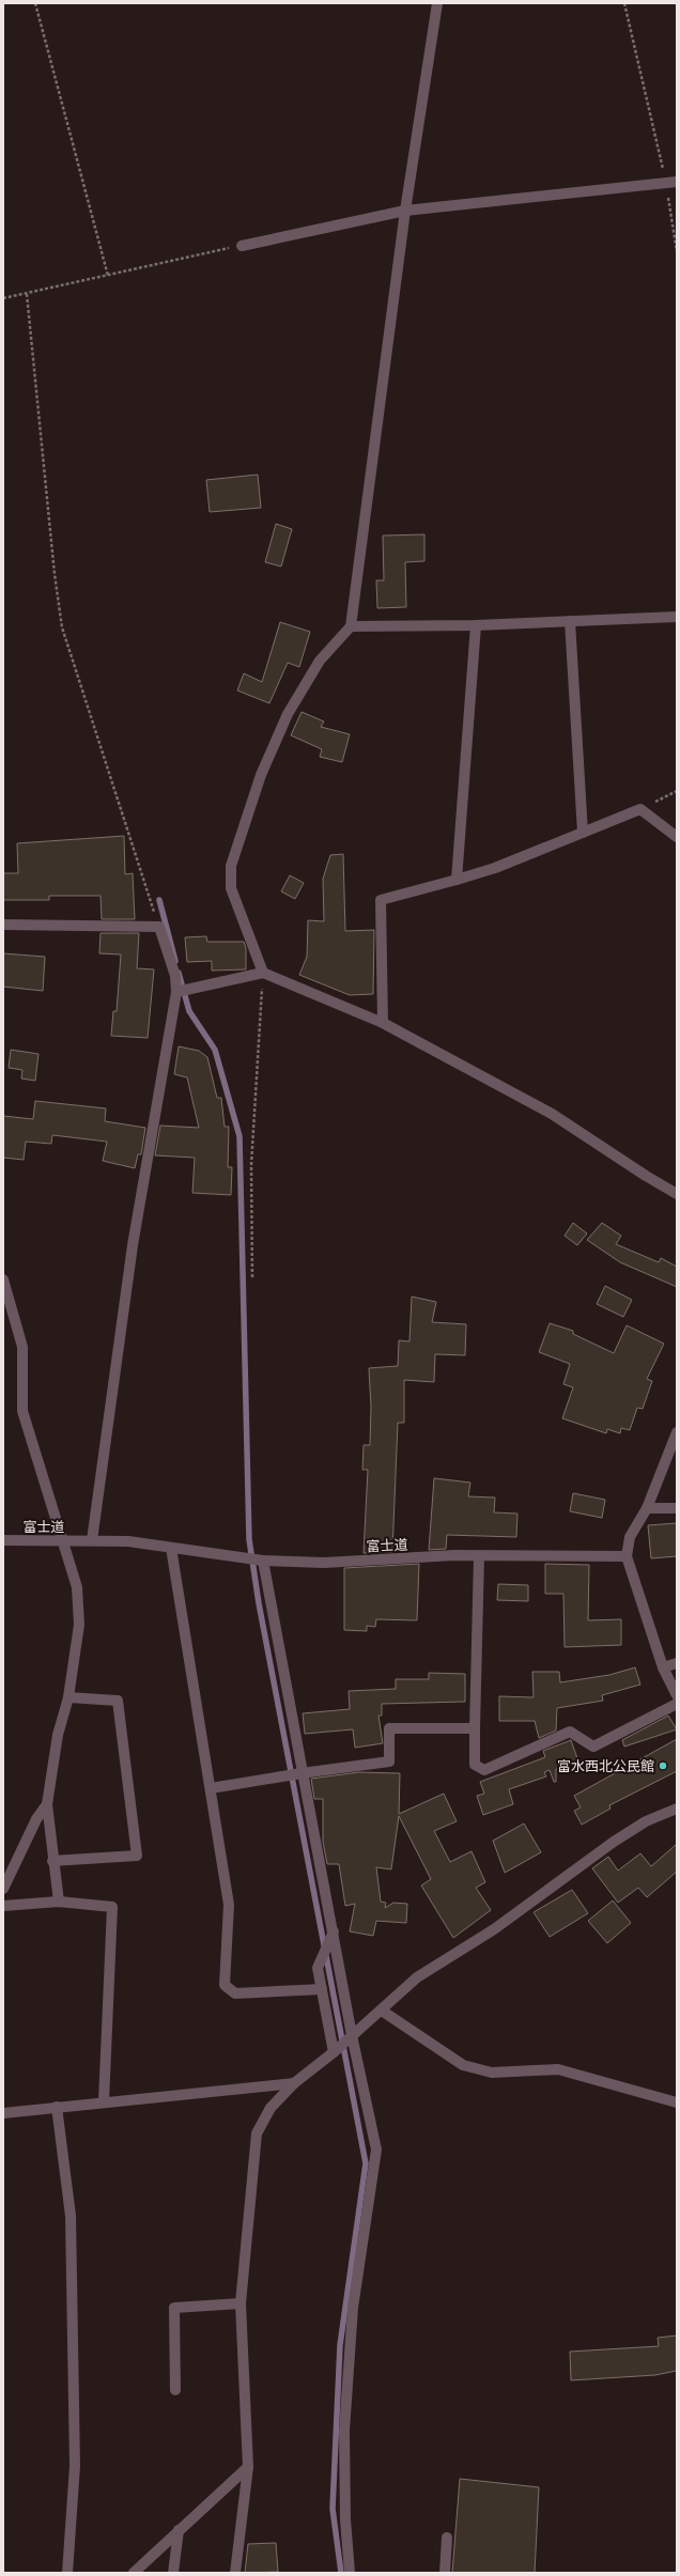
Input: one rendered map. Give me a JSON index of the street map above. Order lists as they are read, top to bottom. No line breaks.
{"streets":{"street":["富士道"]},"places":["富水西北公民館"]}
